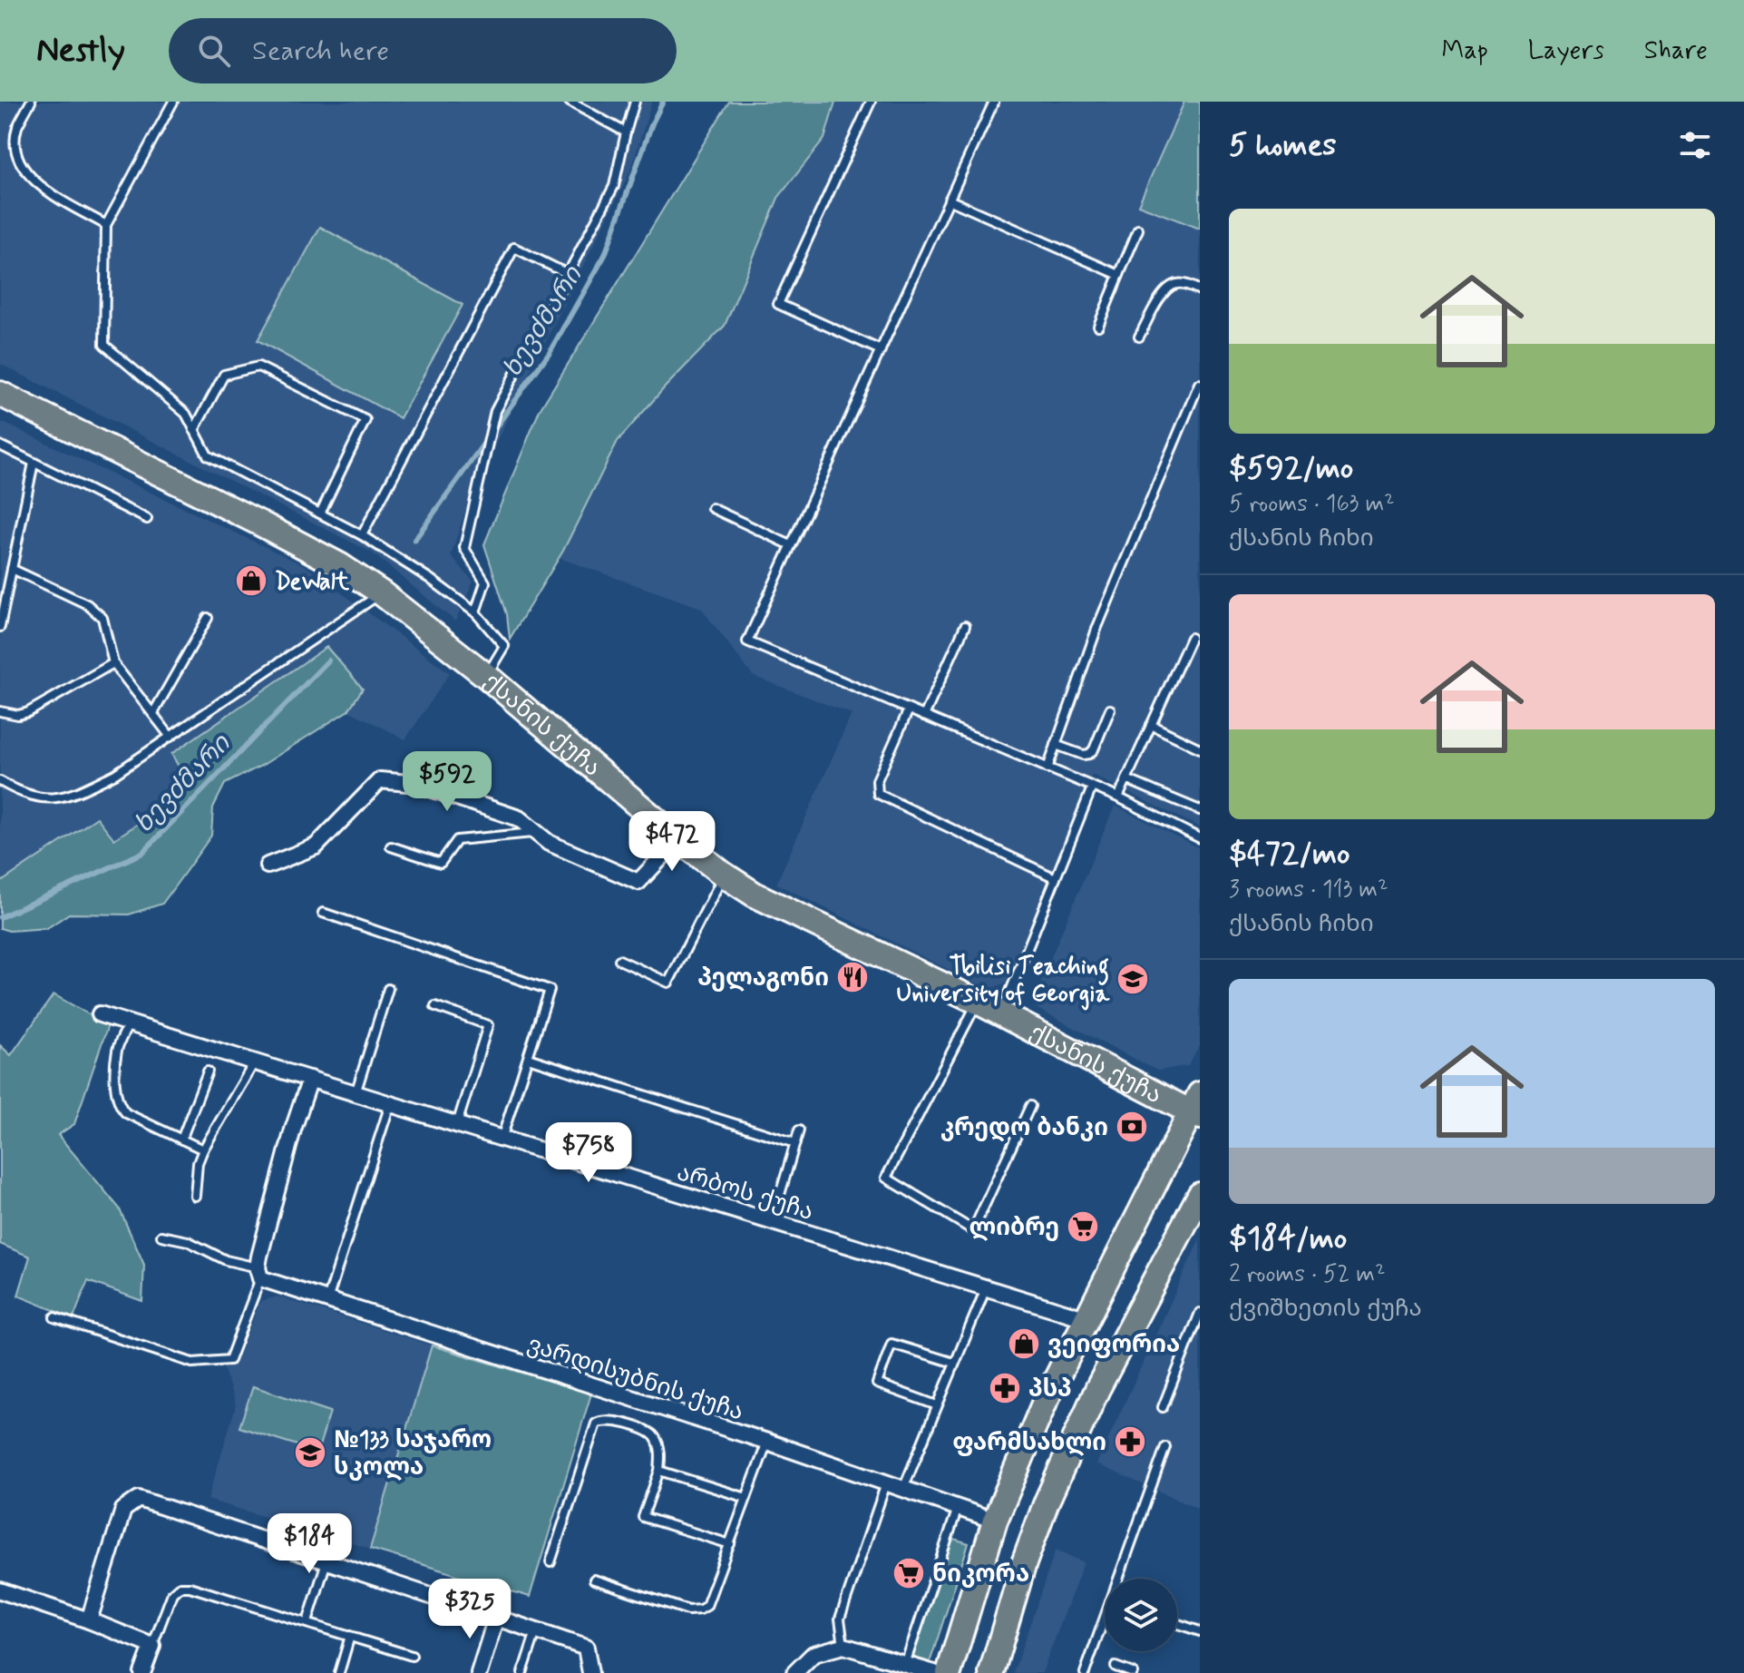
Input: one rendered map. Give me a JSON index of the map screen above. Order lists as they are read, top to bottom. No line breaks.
{"streets":{"main road":["ქსანის ქუჩა"],"street":["არბოს ქუჩა","ვარდისუბნის ქუჩა"]},"water":["ხევძმარი"],"places":{"shop":["DeWalt","ვეიფორია"],"restaurant":["პელაგონი"],"school or university":["Tbilisi Teaching University of Georgia","№133 საჯარო სკოლა"],"bank":["კრედო ბანკი"],"supermarket":["ლიბრე","ნიკორა"],"pharmacy":["პსპ","ფარმსახლი"]},"page":{"header":"Nestly","search":"Search here","nav":["Map","Layers","Share"],"heading":"5 homes","list":[{"name":"$592/mo","note":"5 rooms · 163 m² · ქსანის ჩიხი"},{"name":"$472/mo","note":"3 rooms · 113 m² · ქსანის ჩიხი"},{"name":"$184/mo","note":"2 rooms · 52 m² · ქვიშხეთის ქუჩა"}],"price":["$592","$472","$758","$184","$325"]}}
